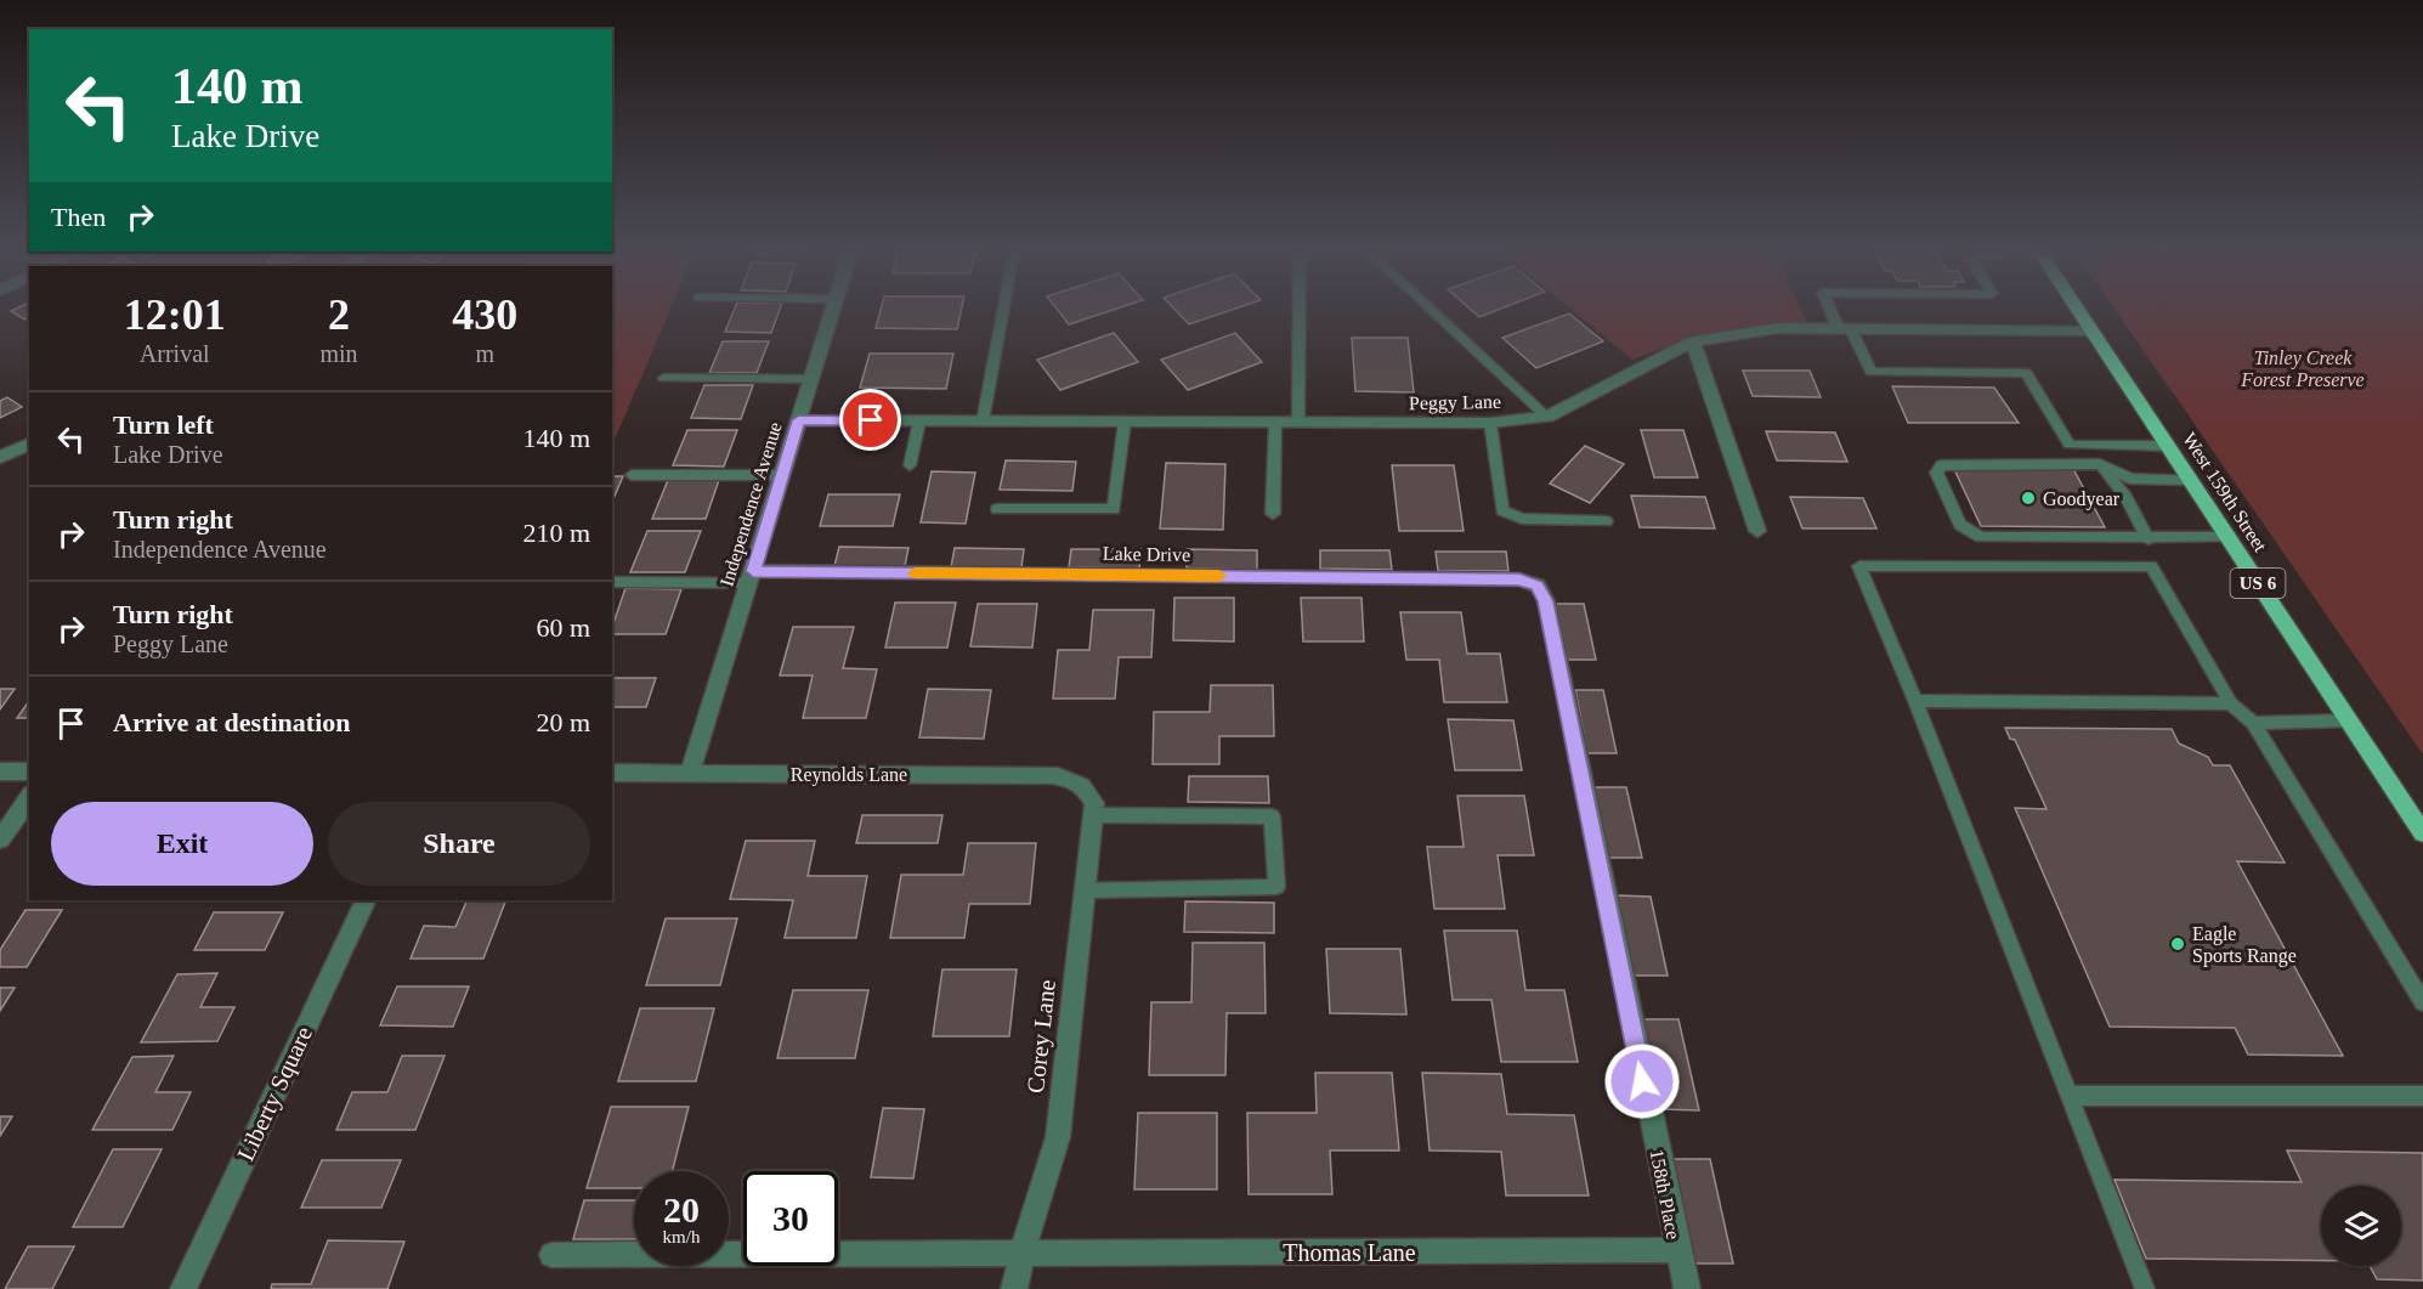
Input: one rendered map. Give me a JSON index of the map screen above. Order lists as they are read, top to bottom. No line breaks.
{"streets":{"main road":["West 159th Street","US 6"],"street":["Peggy Lane","Independence Avenue","Lake Drive","Reynolds Lane","Corey Lane","Liberty Square","158th Place","Thomas Lane"]},"crossings":[["Peggy Lane","West 159th Street"],["Peggy Lane","Independence Avenue"],["Independence Avenue","Lake Drive"],["Independence Avenue","Reynolds Lane"],["Lake Drive","158th Place"],["Reynolds Lane","Corey Lane"],["Corey Lane","Thomas Lane"],["158th Place","Thomas Lane"]],"parks":["Tinley Creek Forest Preserve"],"places":["Goodyear","Eagle Sports Range"],"page":{"turn":["140 m","Lake Drive"],"then":"Then","eta":["12:01","Arrival","2","min","430","m"],"list":[{"name":"Turn left","note":"Lake Drive","value":"140 m"},{"name":"Turn right","note":"Independence Avenue","value":"210 m"},{"name":"Turn right","note":"Peggy Lane","value":"60 m"},{"name":"Arrive at destination","value":"20 m"}],"buttons":["Exit","Share"],"speed":"20 km/h","limit":"30"}}
